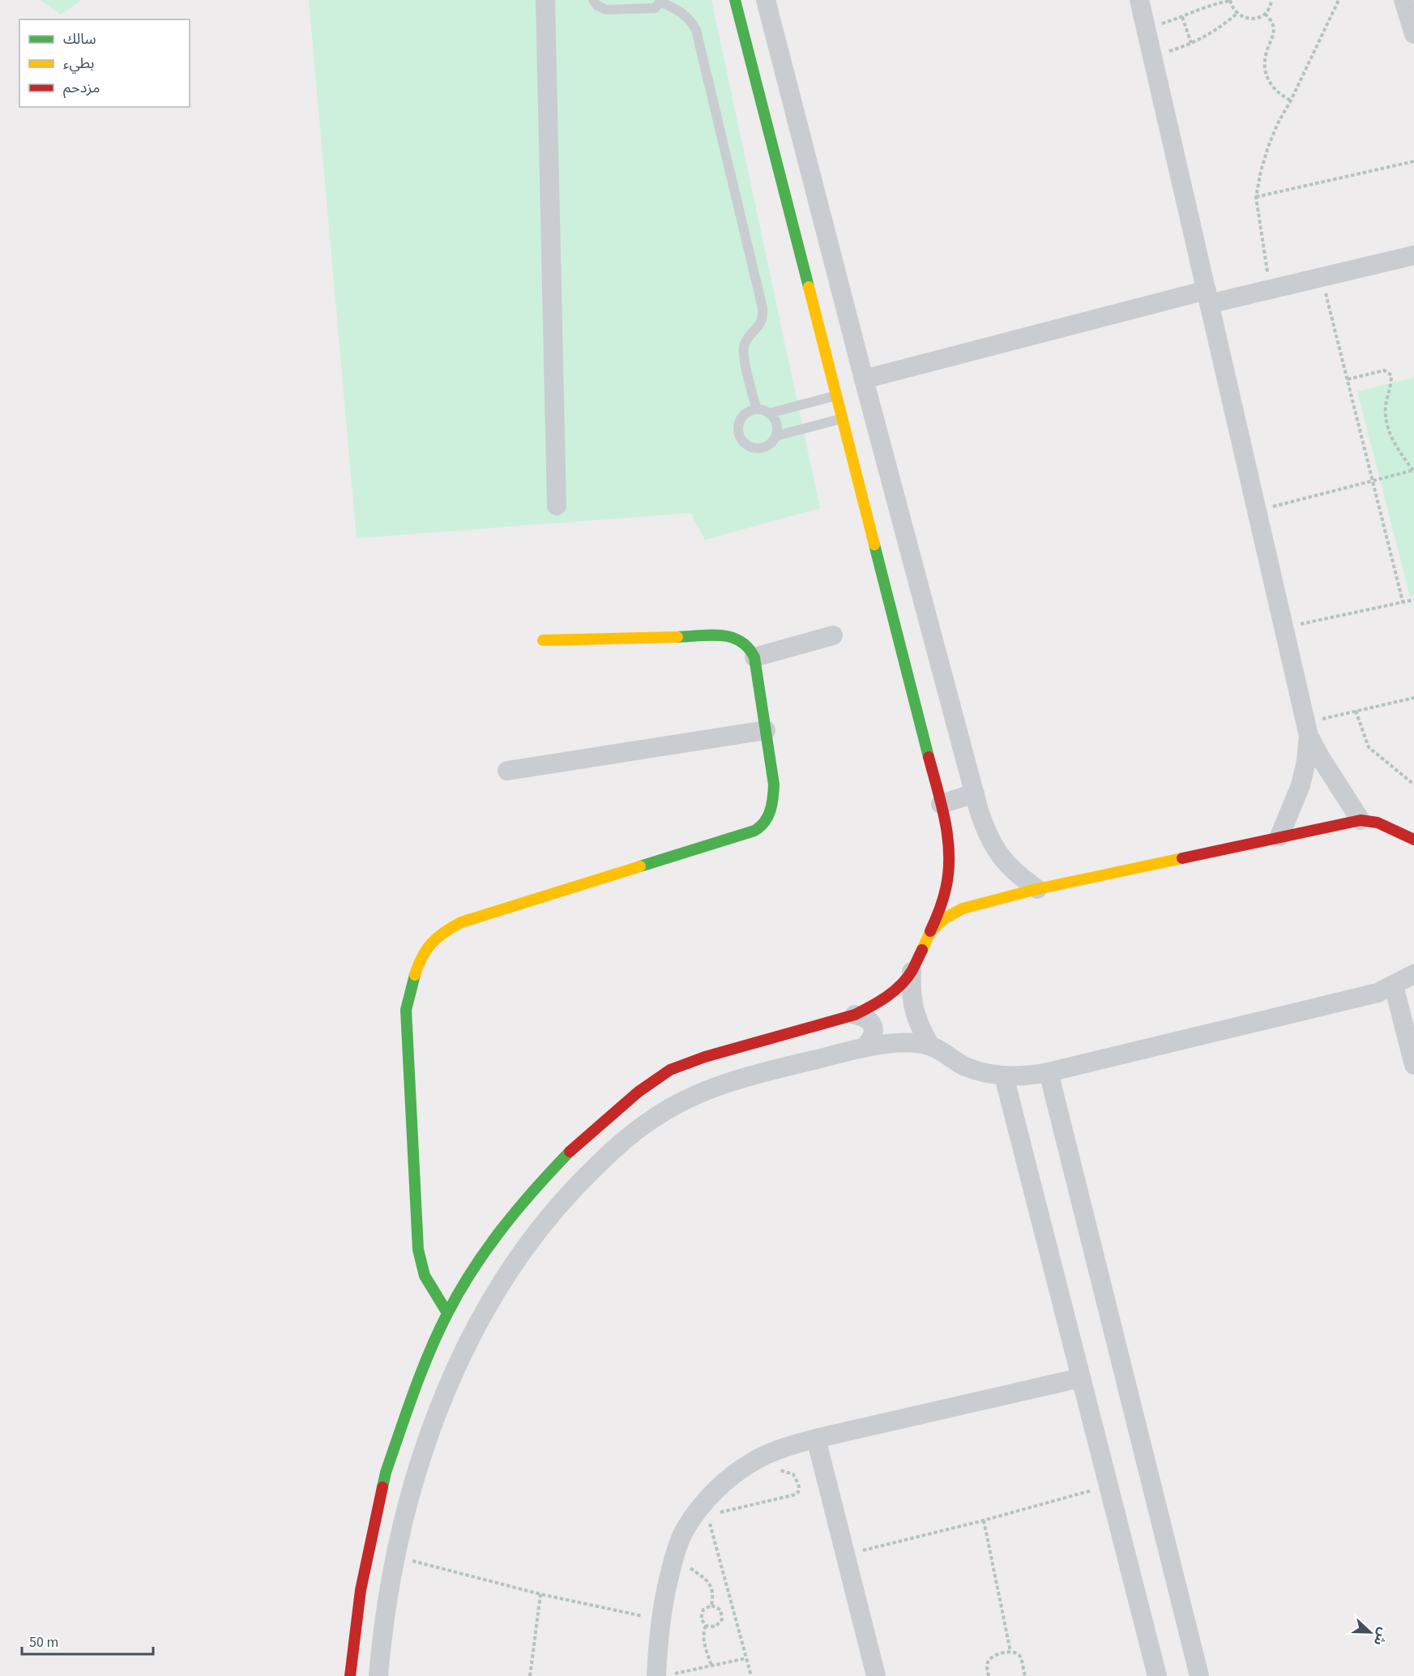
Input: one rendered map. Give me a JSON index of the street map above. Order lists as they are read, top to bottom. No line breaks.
{"legend":["سالك","بطيء","مزدحم"],"scale_bar":"50 m","north":"right"}
